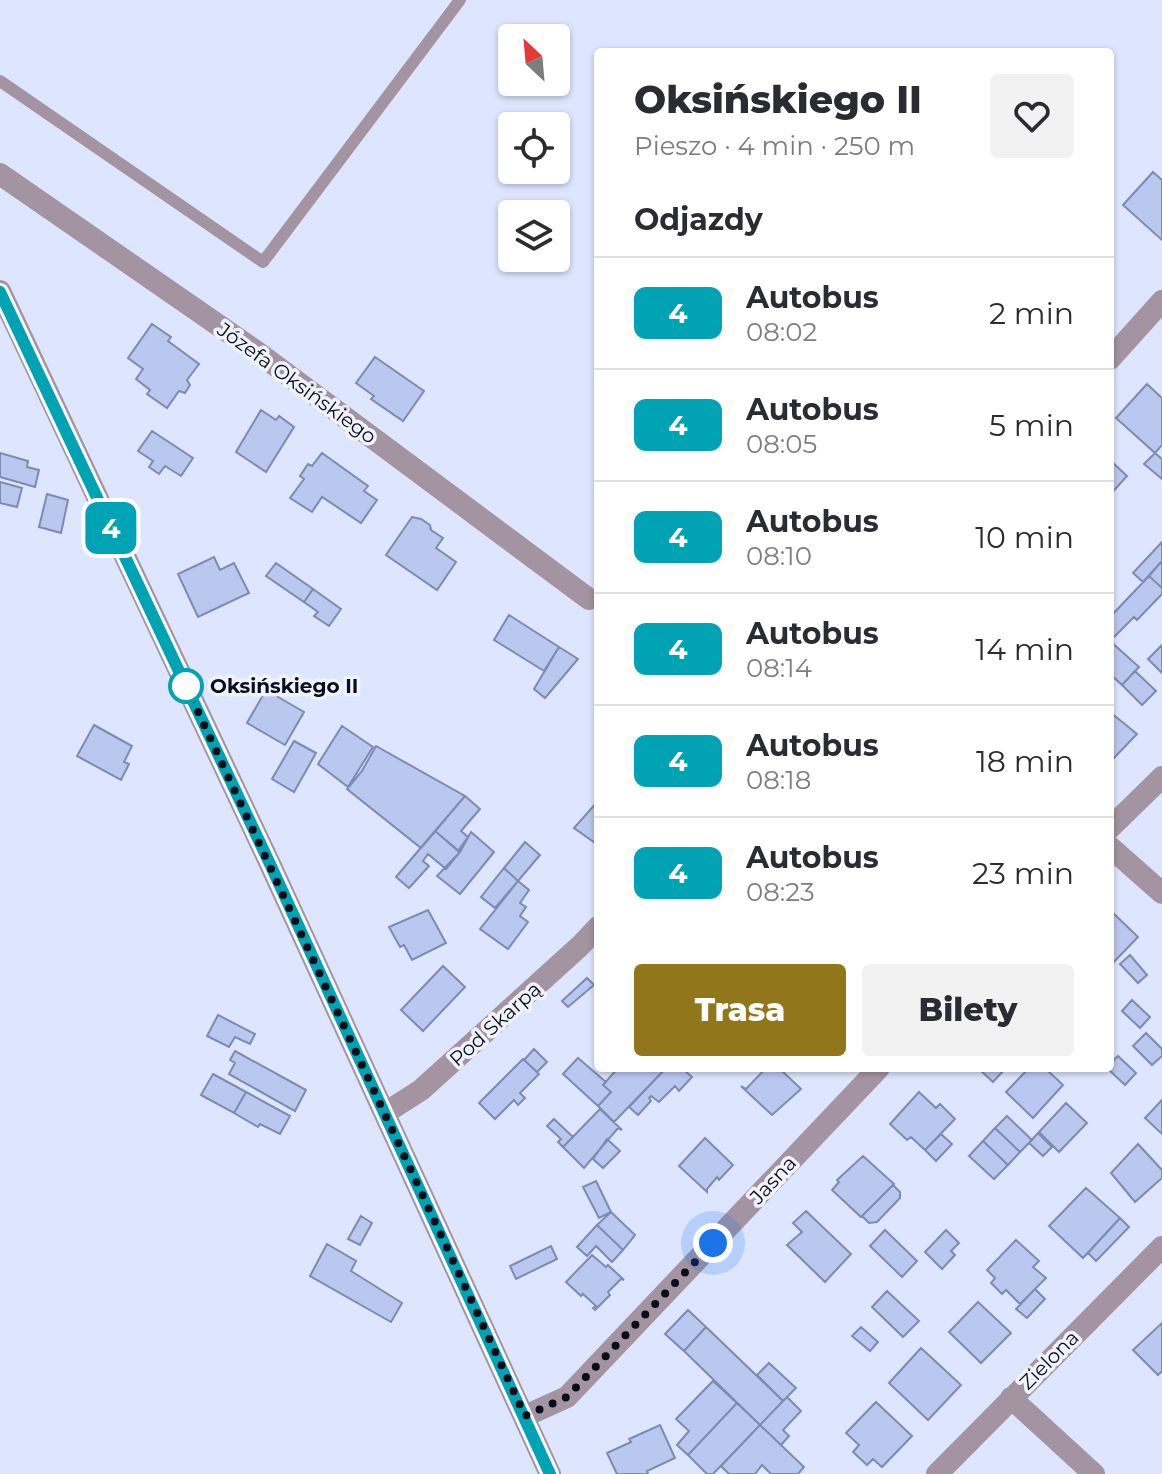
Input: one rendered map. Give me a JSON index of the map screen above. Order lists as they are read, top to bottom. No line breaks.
{"streets":{"street":["Józefa Oksińskiego","Pod Skarpą","Jasna","Zielona"]},"places":["Oksińskiego II"],"lines":["bus line 4"],"north":"top left","page":{"on_map":"4","heading":[["Oksińskiego II","Pieszo · 4 min · 250 m"],"Odjazdy"],"list":[{"mark":"4","name":"Autobus","note":"08:02","value":"2 min"},{"mark":"4","name":"Autobus","note":"08:05","value":"5 min"},{"mark":"4","name":"Autobus","note":"08:10","value":"10 min"},{"mark":"4","name":"Autobus","note":"08:14","value":"14 min"},{"mark":"4","name":"Autobus","note":"08:18","value":"18 min"},{"mark":"4","name":"Autobus","note":"08:23","value":"23 min"}],"buttons":["Trasa","Bilety"]}}
